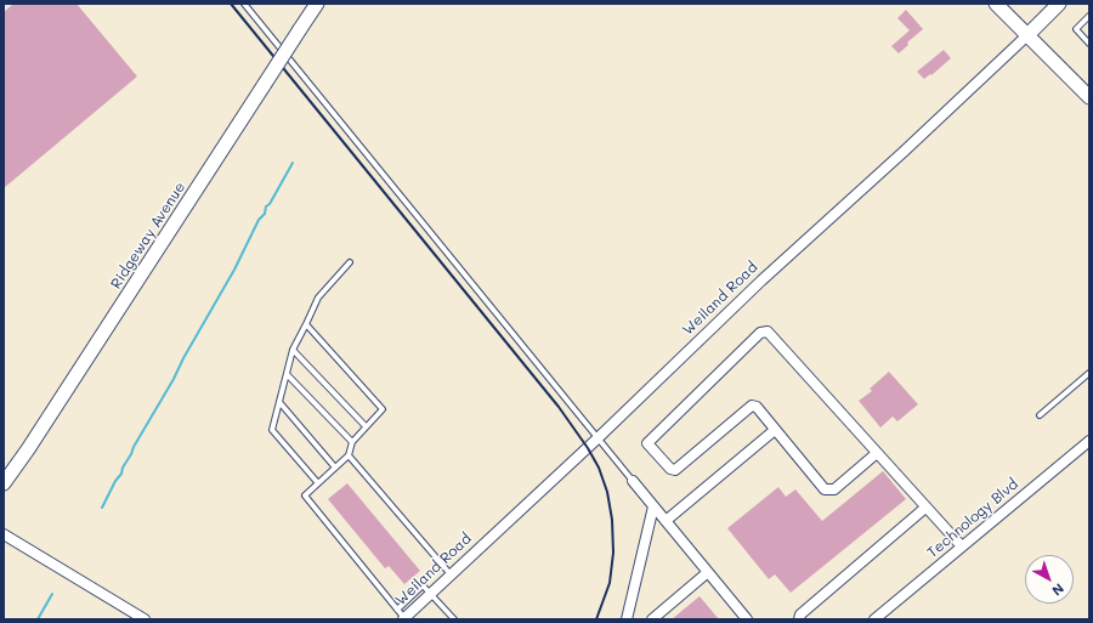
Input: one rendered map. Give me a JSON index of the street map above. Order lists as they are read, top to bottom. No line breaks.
{"streets":{"main road":["Ridgeway Avenue","Weiland Road"],"street":["Technology Blvd"]},"north":"bottom right"}
